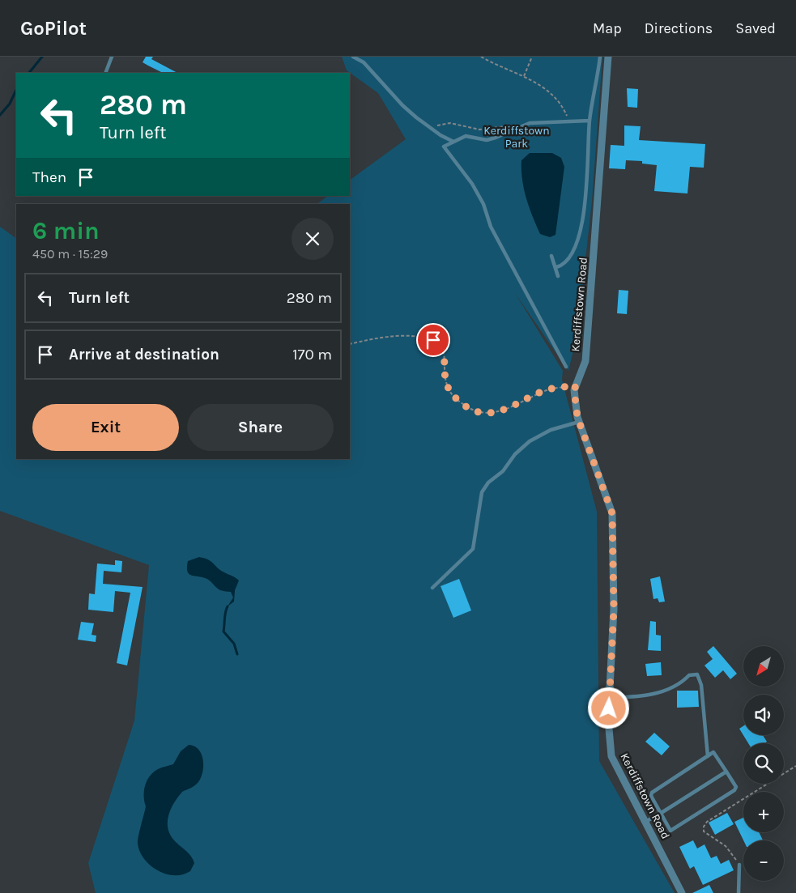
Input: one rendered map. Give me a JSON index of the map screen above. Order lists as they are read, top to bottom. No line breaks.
{"streets":{"street":["Kerdiffstown Road"]},"parks":["Kerdiffstown Park"],"north":"bottom left","page":{"header":"GoPilot","nav":["Map","Directions","Saved"],"turn":["280 m","Turn left"],"then":"Then","heading":["6 min","450 m · 15:29"],"list":[{"name":"Turn left","value":"280 m"},{"name":"Arrive at destination","value":"170 m"}],"buttons":["Exit","Share"],"map_buttons":["+","−"]}}
